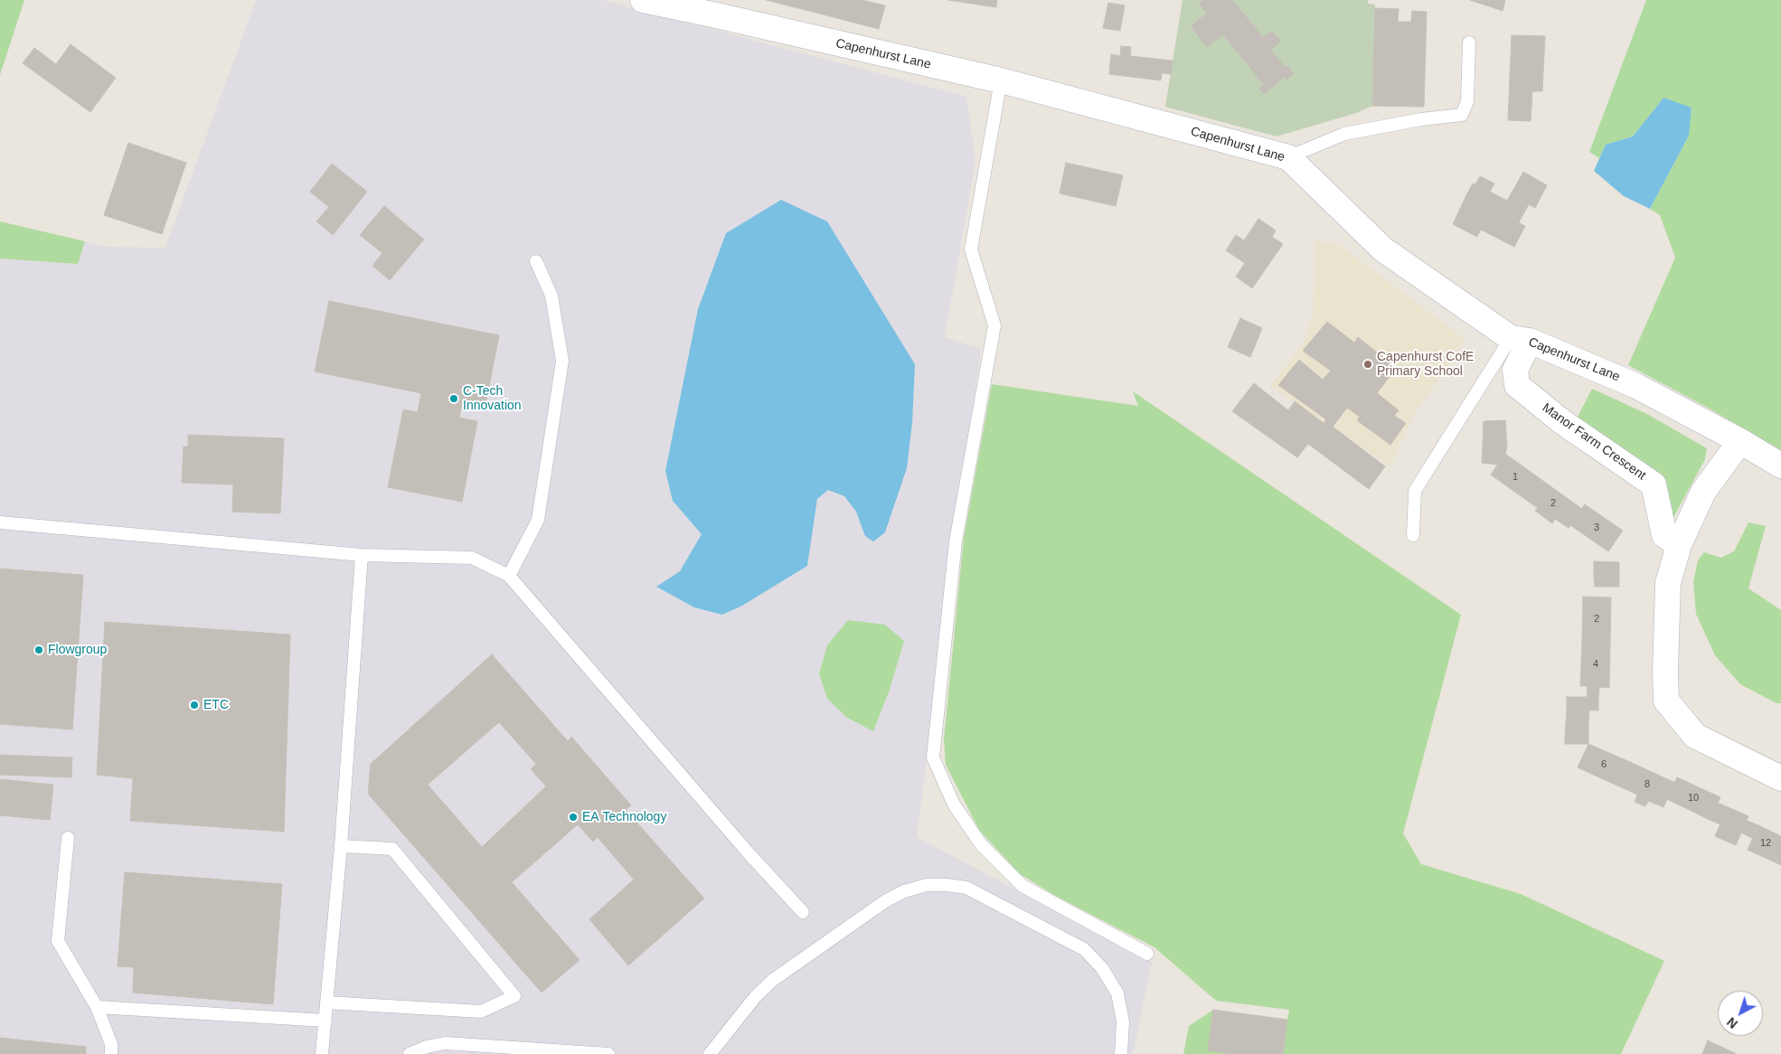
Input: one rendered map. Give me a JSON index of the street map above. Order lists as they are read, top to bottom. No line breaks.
{"streets":{"street":["Capenhurst Lane","Manor Farm Crescent"]},"crossings":[["Capenhurst Lane","Manor Farm Crescent"]],"places":["Capenhurst CofE Primary School","C-Tech Innovation","Flowgroup","ETC","EA Technology"],"house_numbers":["1","2","3","2","4","6","8","10","12"],"north":"bottom left"}
